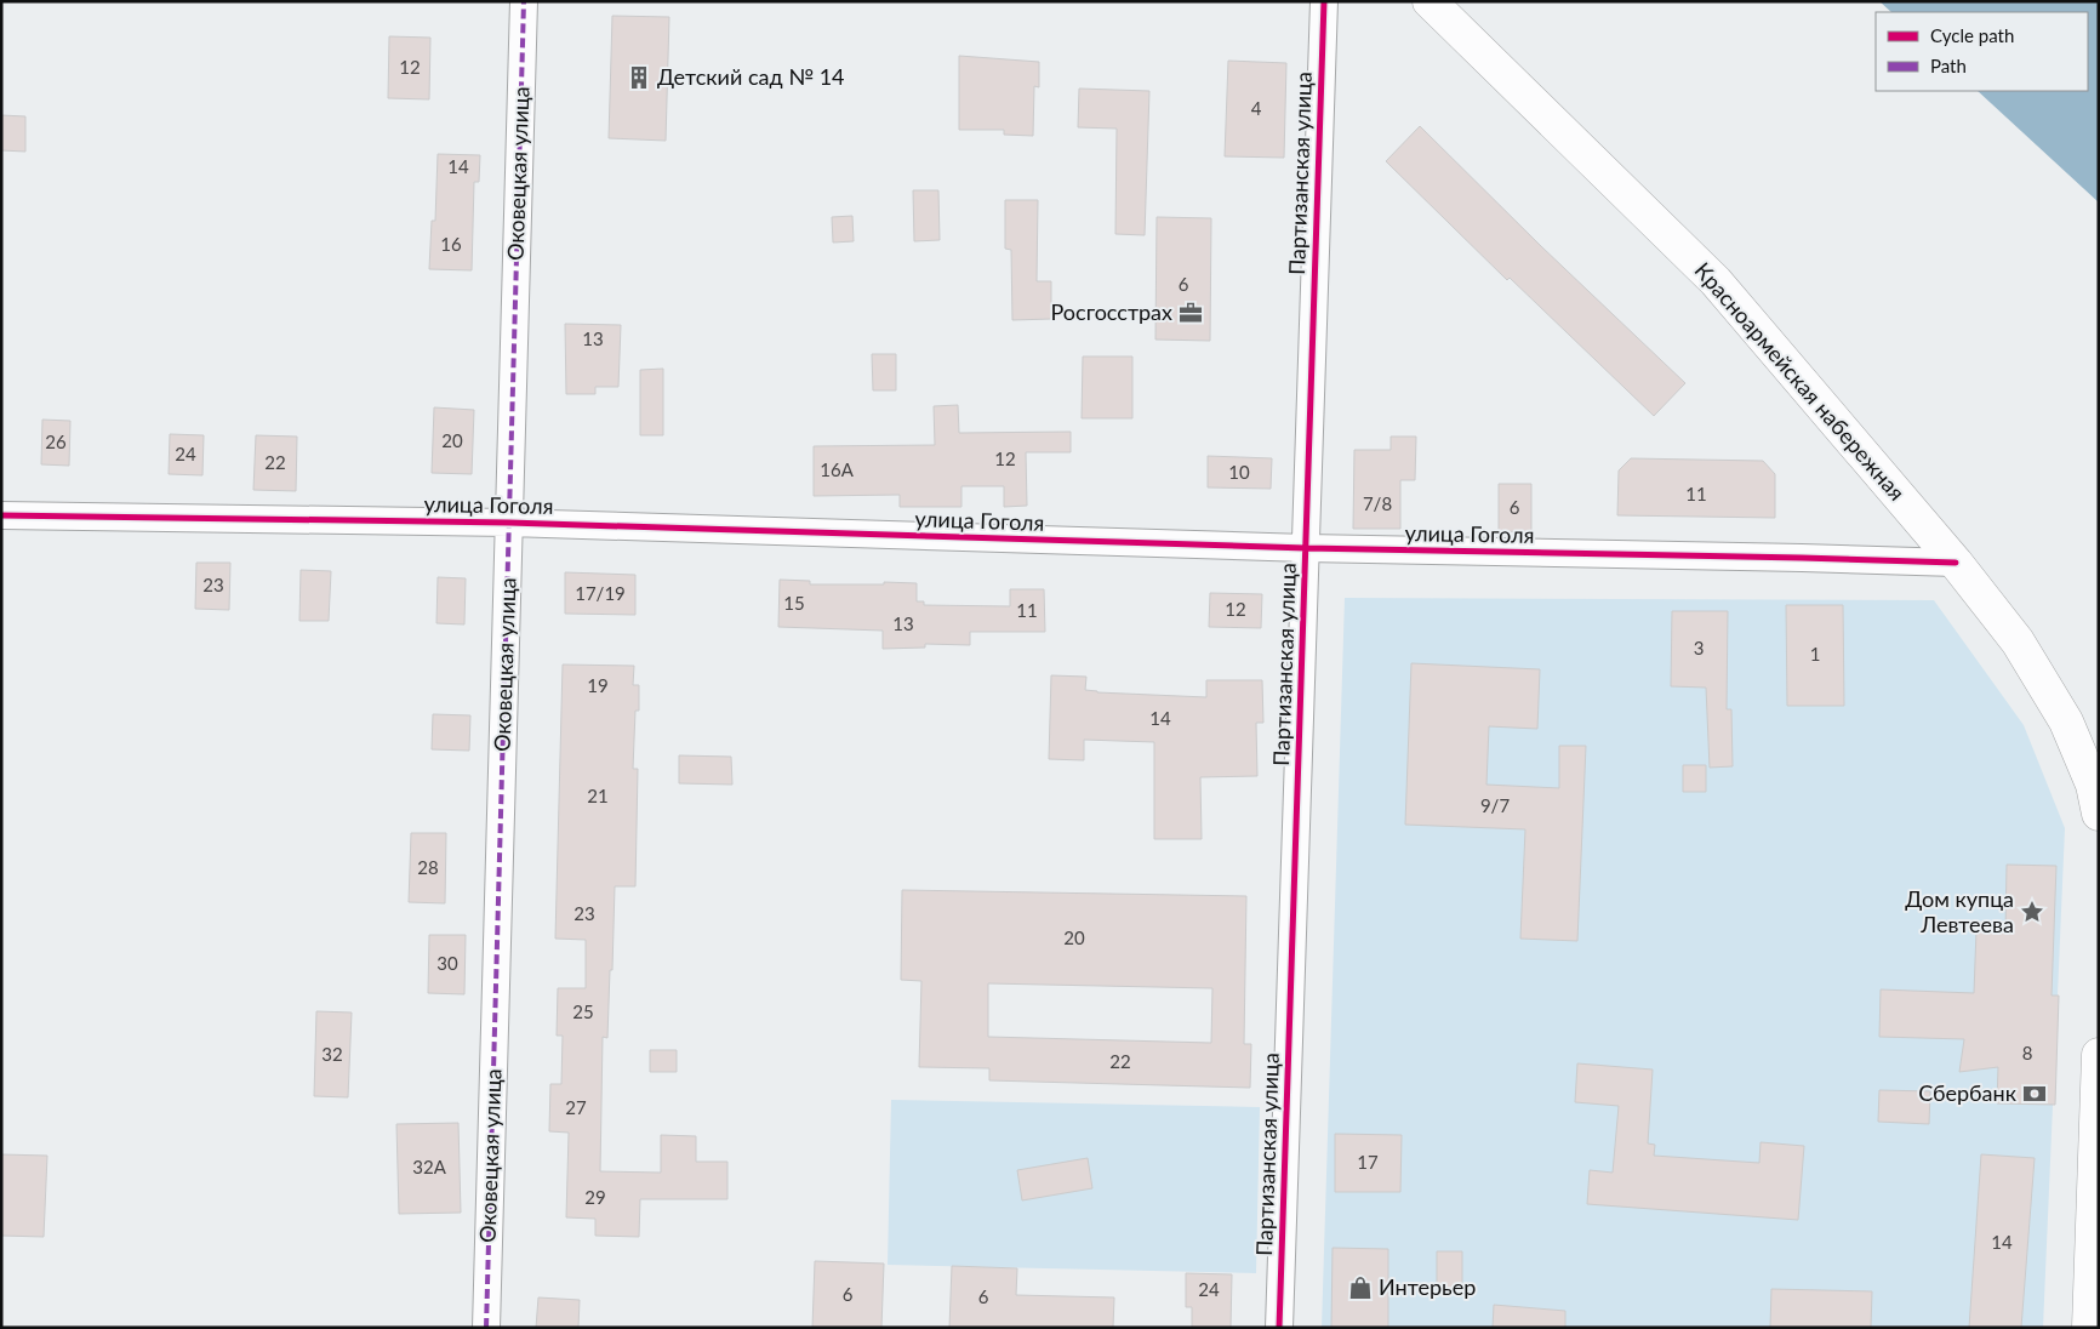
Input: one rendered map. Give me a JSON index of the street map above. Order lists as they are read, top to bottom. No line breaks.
{"streets":{"street":["Оковецкая улица","Партизанская улица","Красноармейская набережная","улица Гоголя"]},"crossings":[["Оковецкая улица","улица Гоголя"],["Партизанская улица","улица Гоголя"],["Красноармейская набережная","улица Гоголя"]],"places":{"building":["Детский сад № 14"],"office":["Росгосстрах"],"place":["Дом купца Левтеева"],"bank":["Сбербанк"],"shop":["Интерьер"]},"house_numbers":["12","4","14","16","6","13","20","26","24","12","22","16А","10","11","7/8","6","23","17/19","15","12","11","13","3","1","19","14","21","9/7","28","23","20","30","25","8","32","22","27","17","32А","29","14","24","6","6"],"legend":["Cycle path","Path"]}
